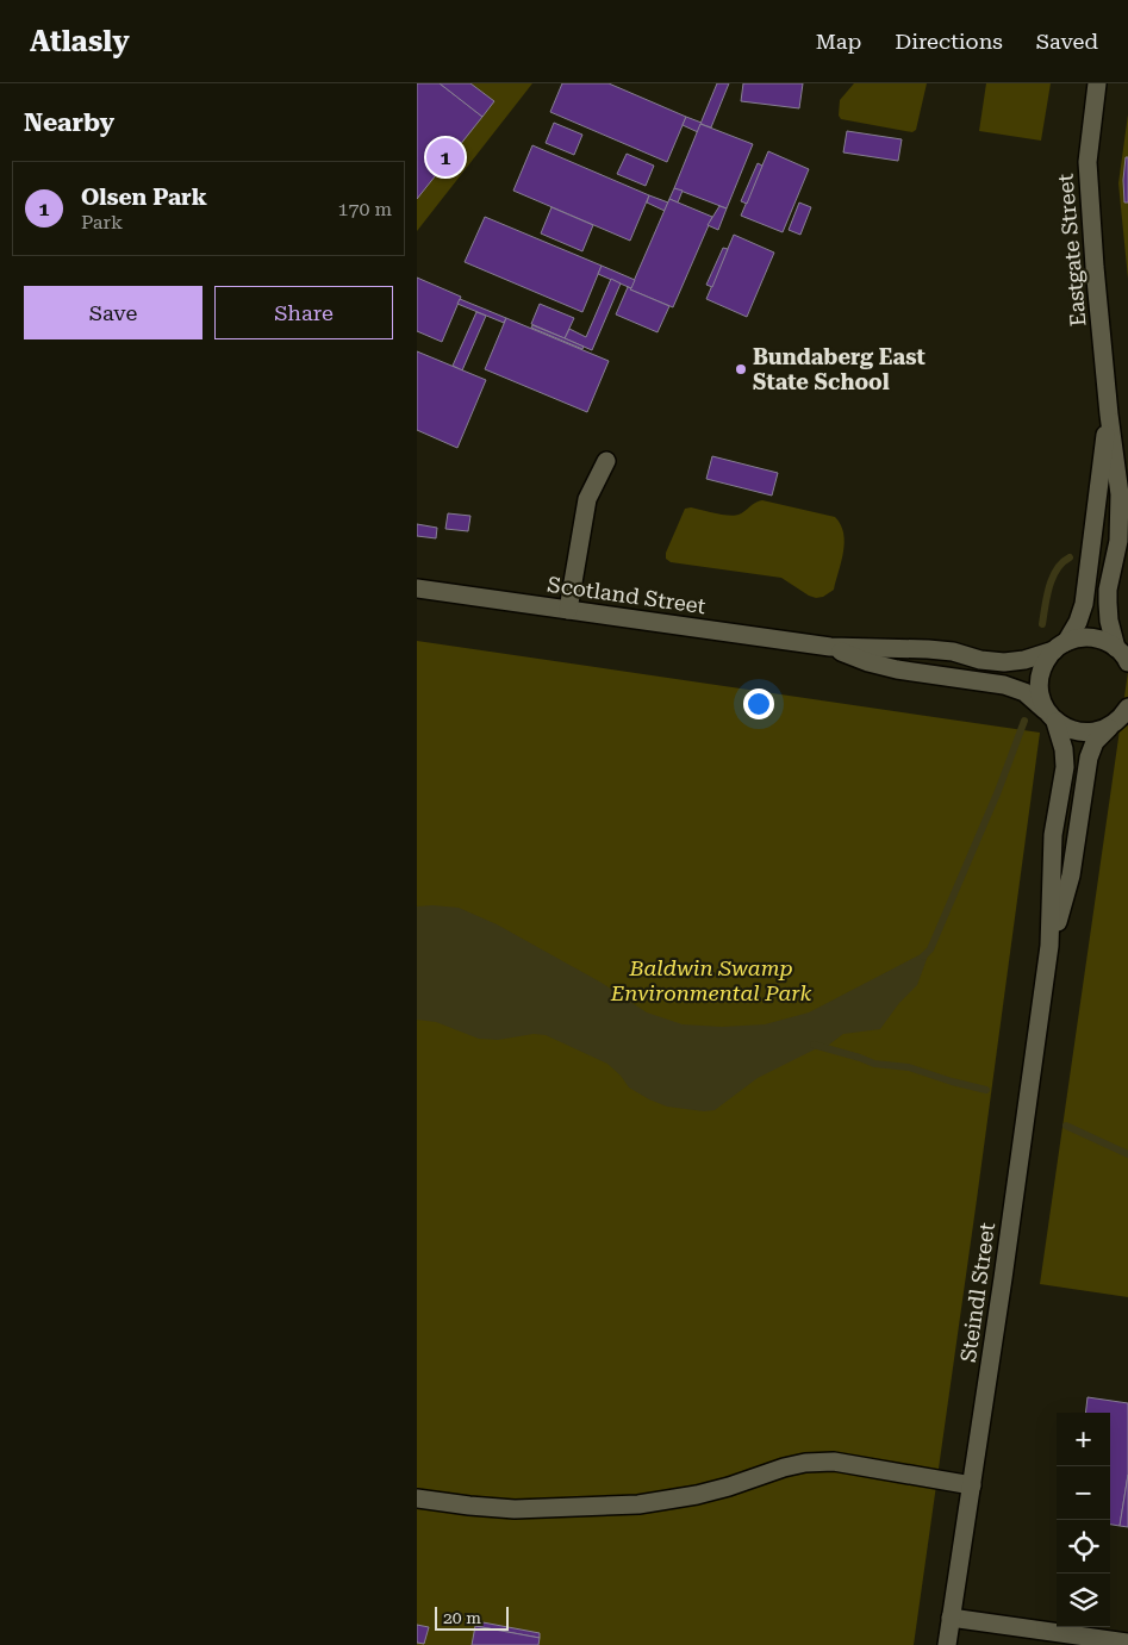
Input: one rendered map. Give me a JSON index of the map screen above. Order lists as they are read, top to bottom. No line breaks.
{"streets":{"street":["Eastgate Street","Scotland Street","Steindl Street"]},"crossings":[["Eastgate Street","Scotland Street"],["Eastgate Street","Steindl Street"],["Scotland Street","Steindl Street"]],"parks":["Baldwin Swamp Environmental Park"],"places":["Bundaberg East State School"],"scale_bar":"20 m","page":{"header":"Atlasly","nav":["Map","Directions","Saved"],"heading":"Nearby","pins":"1","list":[{"mark":"1","name":"Olsen Park","note":"Park","value":"170 m"}],"buttons":["Save","Share"],"map_buttons":["+","−"],"scale":"20 m"}}
